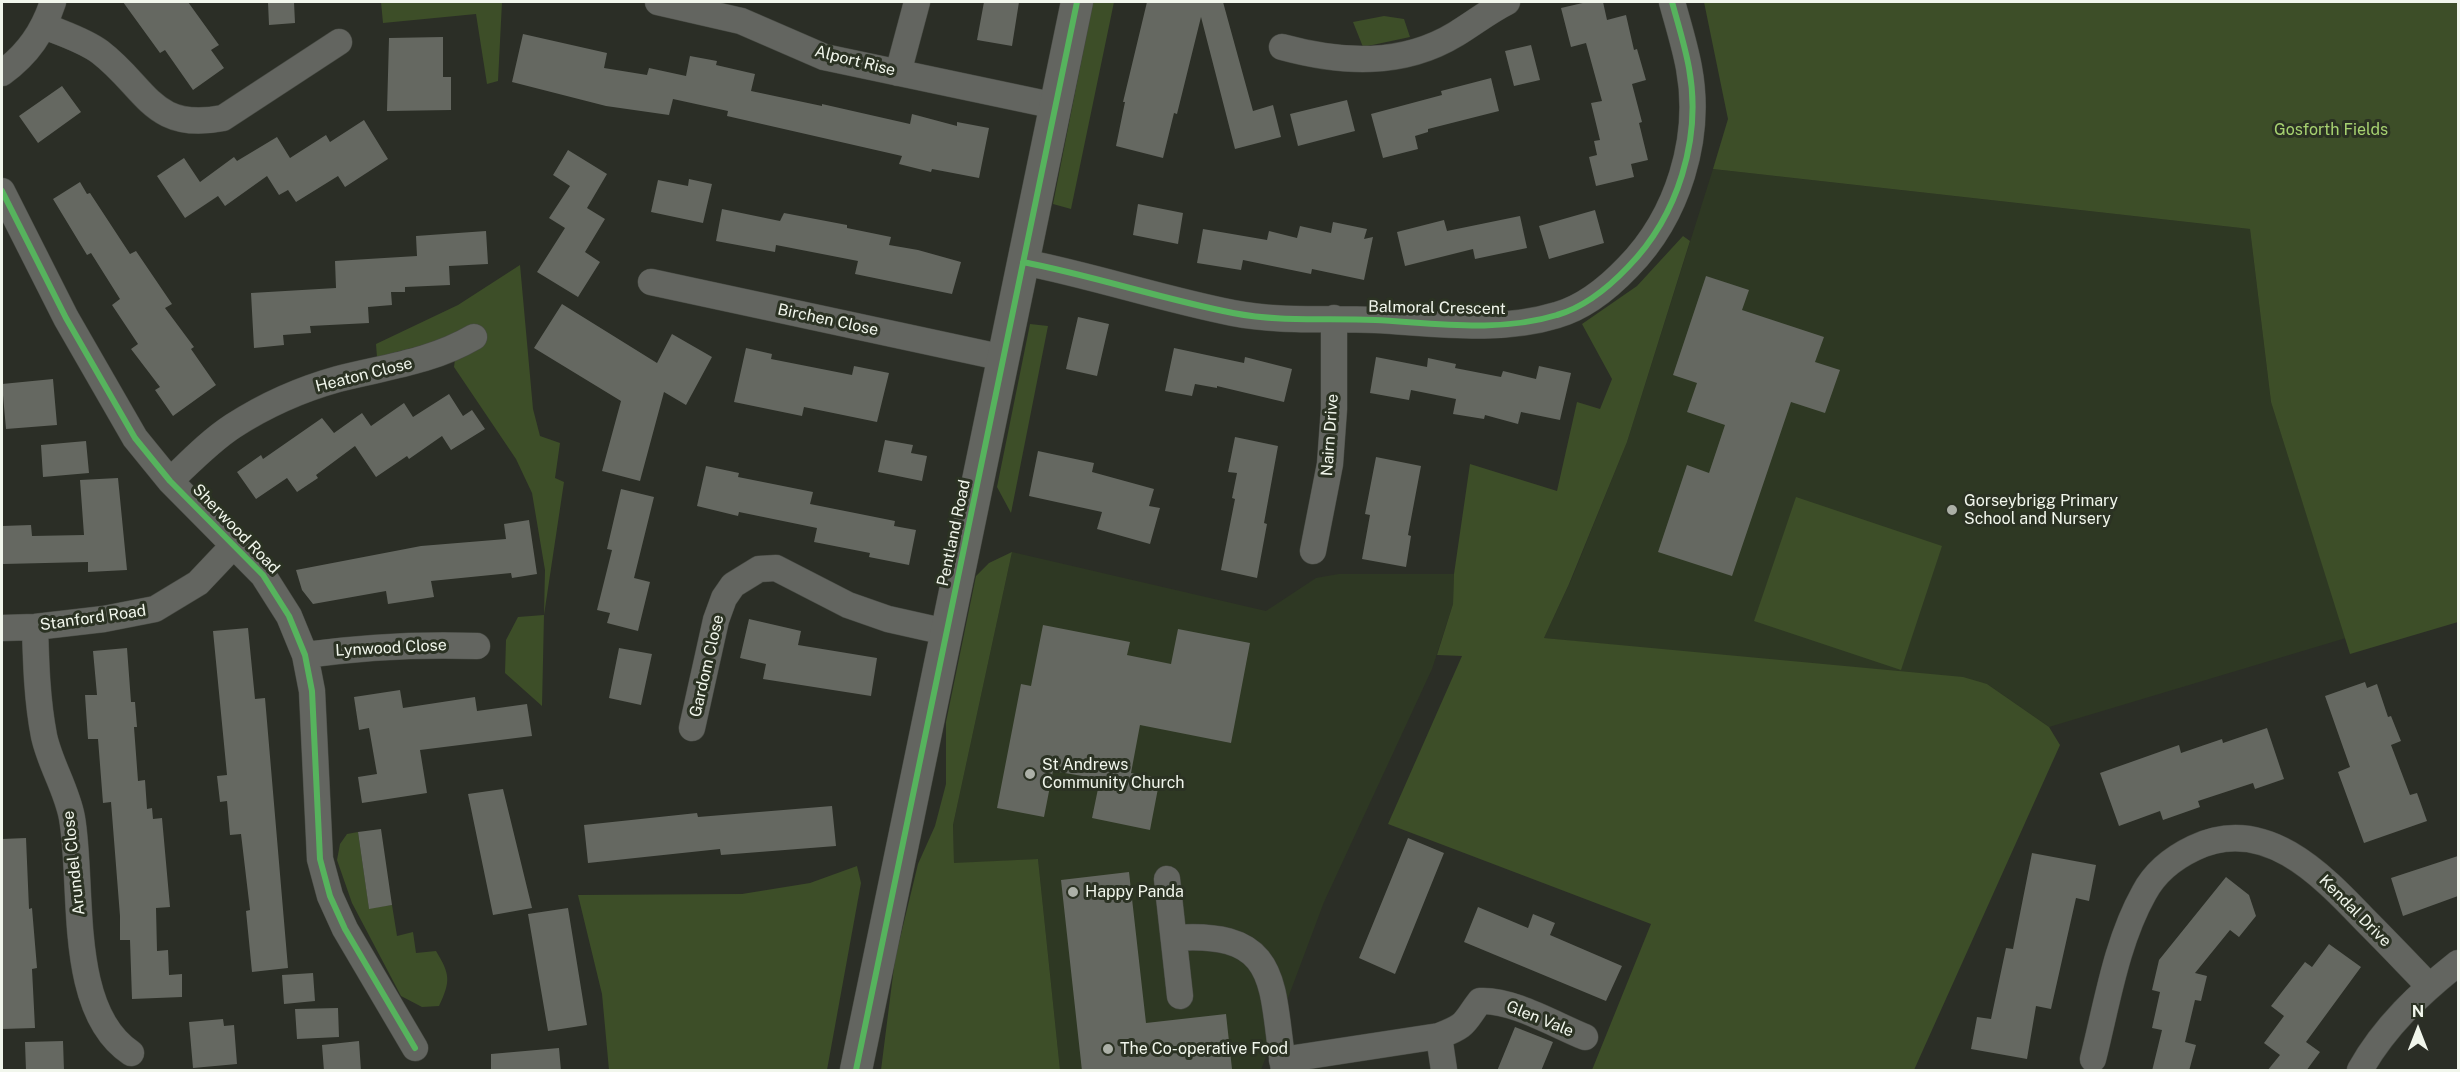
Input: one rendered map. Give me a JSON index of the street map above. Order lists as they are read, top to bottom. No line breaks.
{"streets":{"street":["Alport Rise","Balmoral Crescent","Birchen Close","Heaton Close","Nairn Drive","Sherwood Road","Pentland Road","Stanford Road","Lynwood Close","Gardom Close","Arundel Close","Kendal Drive","Glen Vale"]},"crossings":[["Alport Rise","Pentland Road"],["Balmoral Crescent","Nairn Drive"],["Balmoral Crescent","Pentland Road"],["Birchen Close","Pentland Road"],["Heaton Close","Sherwood Road"],["Sherwood Road","Stanford Road"],["Sherwood Road","Lynwood Close"],["Pentland Road","Gardom Close"],["Stanford Road","Arundel Close"]],"parks":["Gosforth Fields"],"places":["Gorseybrigg Primary School and Nursery","St Andrews Community Church","Happy Panda","The Co-operative Food"],"north":"top"}
